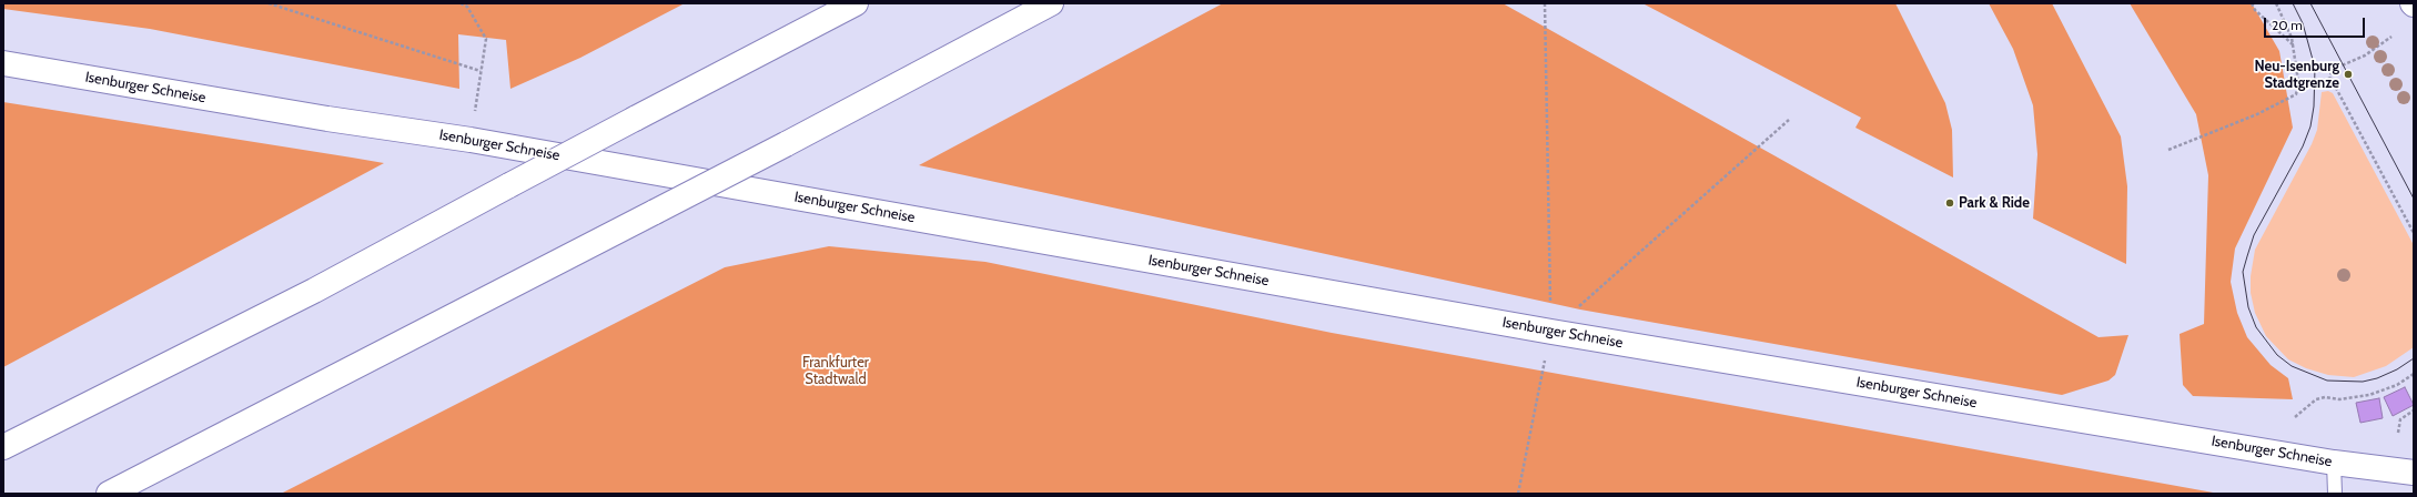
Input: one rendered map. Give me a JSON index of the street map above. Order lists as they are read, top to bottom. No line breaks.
{"streets":{"main road":["Isenburger Schneise"]},"parks":["Frankfurter Stadtwald"],"places":["Neu-Isenburg Stadtgrenze","Park & Ride"],"scale_bar":"20 m"}
